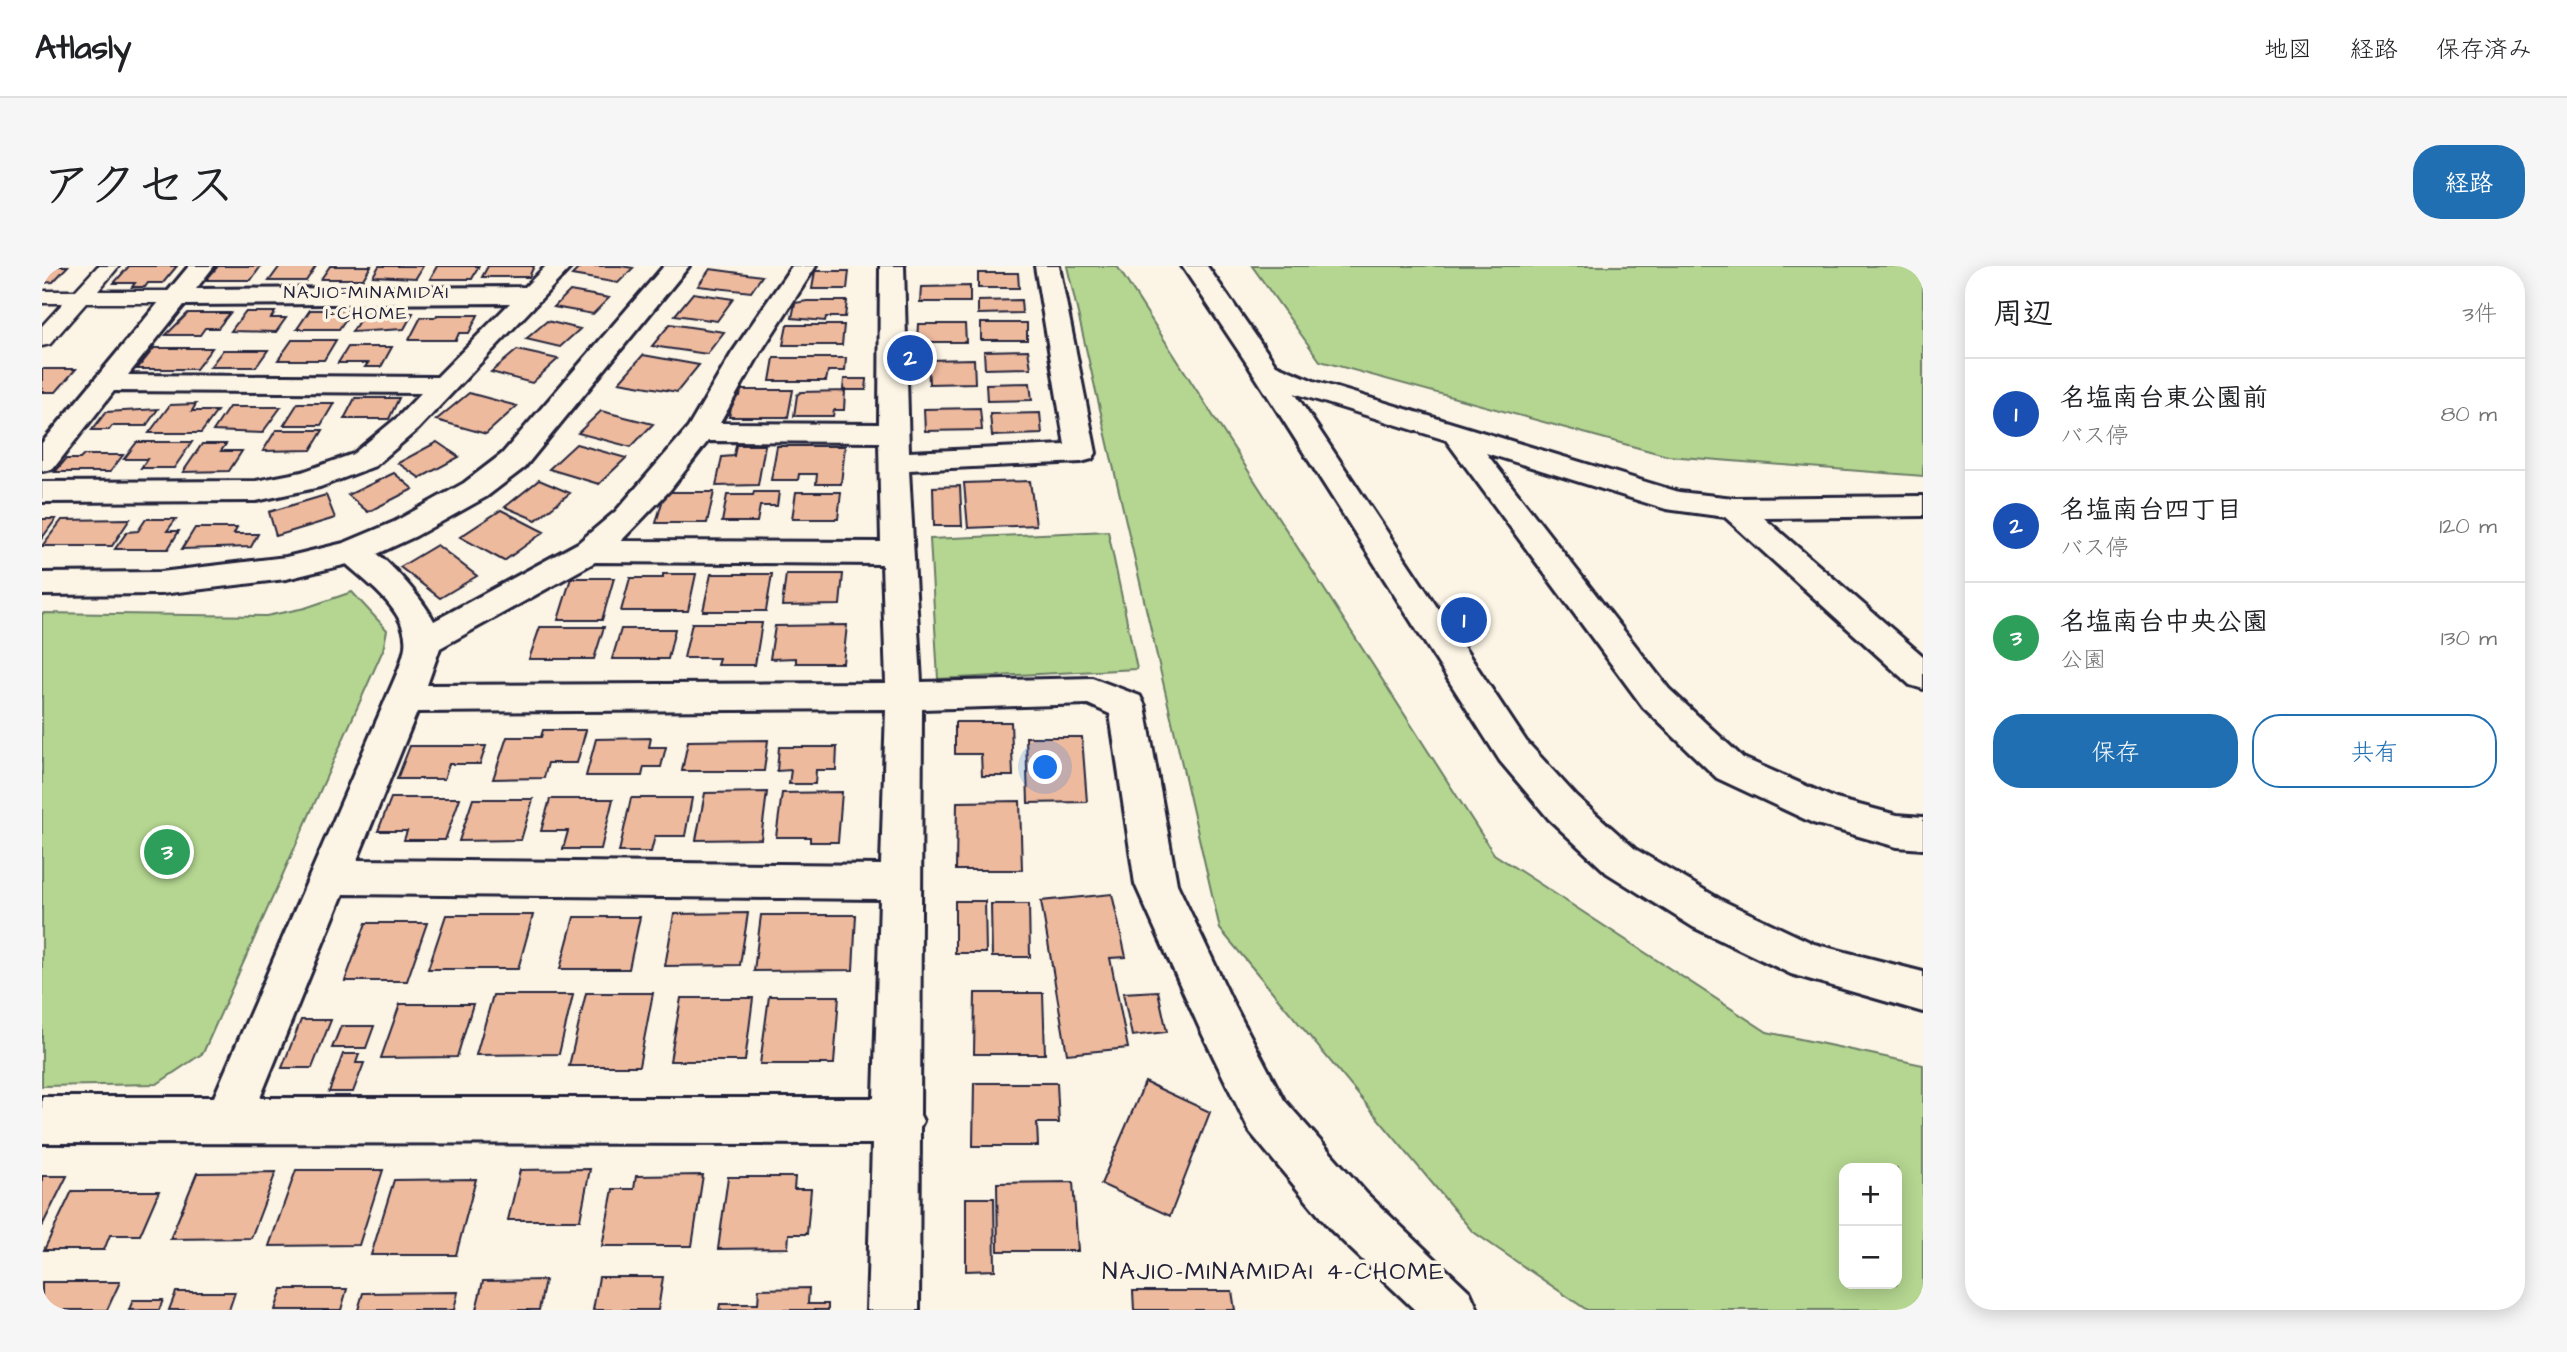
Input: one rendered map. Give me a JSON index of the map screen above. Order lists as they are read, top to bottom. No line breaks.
{"districts":["NAJIO-MINAMIDAI 1-CHOME","NAJIO-MINAMIDAI 4-CHOME"],"page":{"header":"Atlasly","nav":["地図","経路","保存済み"],"title":"アクセス","buttons":["経路",["保存","共有"]],"heading":["周辺","3件"],"pins":["2","1","3"],"list":[{"mark":"1","name":"名塩南台東公園前","note":"バス停","value":"80 m"},{"mark":"2","name":"名塩南台四丁目","note":"バス停","value":"120 m"},{"mark":"3","name":"名塩南台中央公園","note":"公園","value":"130 m"}],"map_buttons":["+","−"]}}
